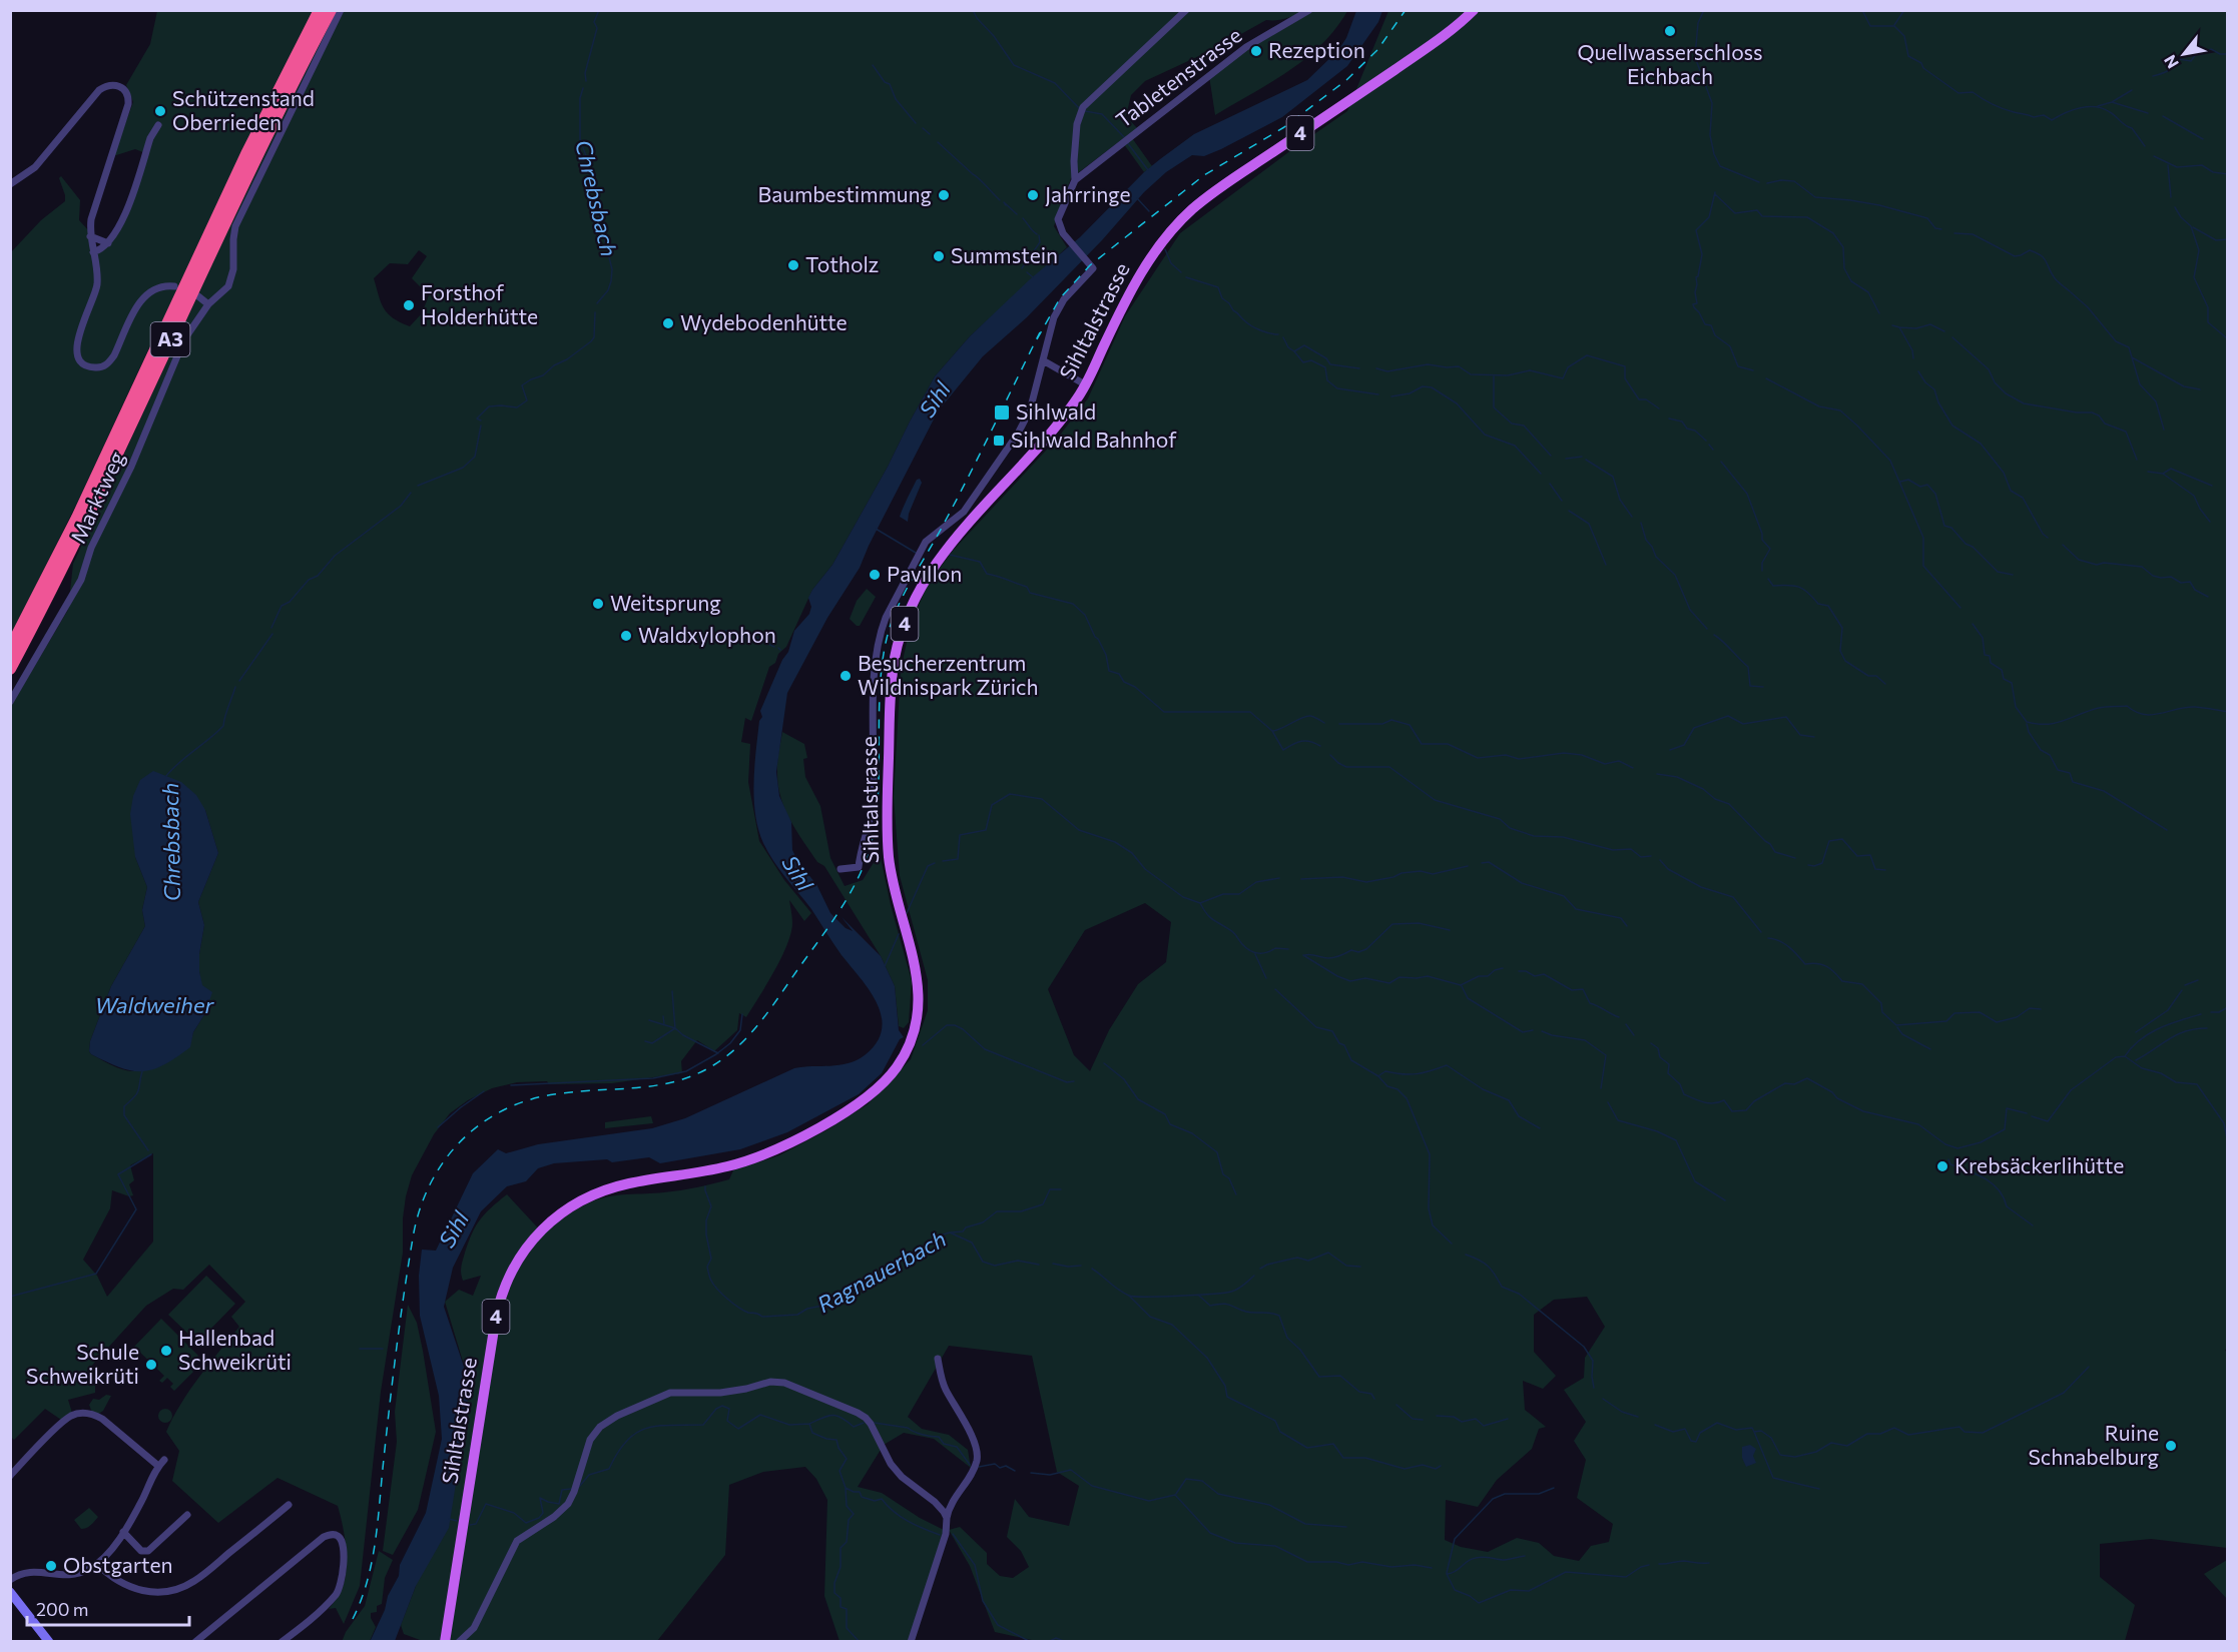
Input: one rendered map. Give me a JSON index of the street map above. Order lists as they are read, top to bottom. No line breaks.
{"streets":{"highway":["A3"],"main road":["4","Sihltalstrasse"],"street":["Tabletenstrasse","Marktweg"]},"water":["Chrebsbach","Sihl","Waldweiher","Ragnauerbach"],"places":{"other":["Quellwasserschloss Eichbach","Rezeption","Schützenstand Oberrieden","Baumbestimmung","Jahrringe","Summstein","Totholz","Forsthof Holderhütte","Wydebodenhütte","Pavillon","Weitsprung","Waldxylophon","Besucherzentrum Wildnispark Zürich","Krebsäckerlihütte","Hallenbad Schweikrüti","Schule Schweikrüti","Ruine Schnabelburg","Obstgarten"],"transit":["Sihlwald","Sihlwald Bahnhof"]},"scale_bar":"200 m","north":"bottom left"}
